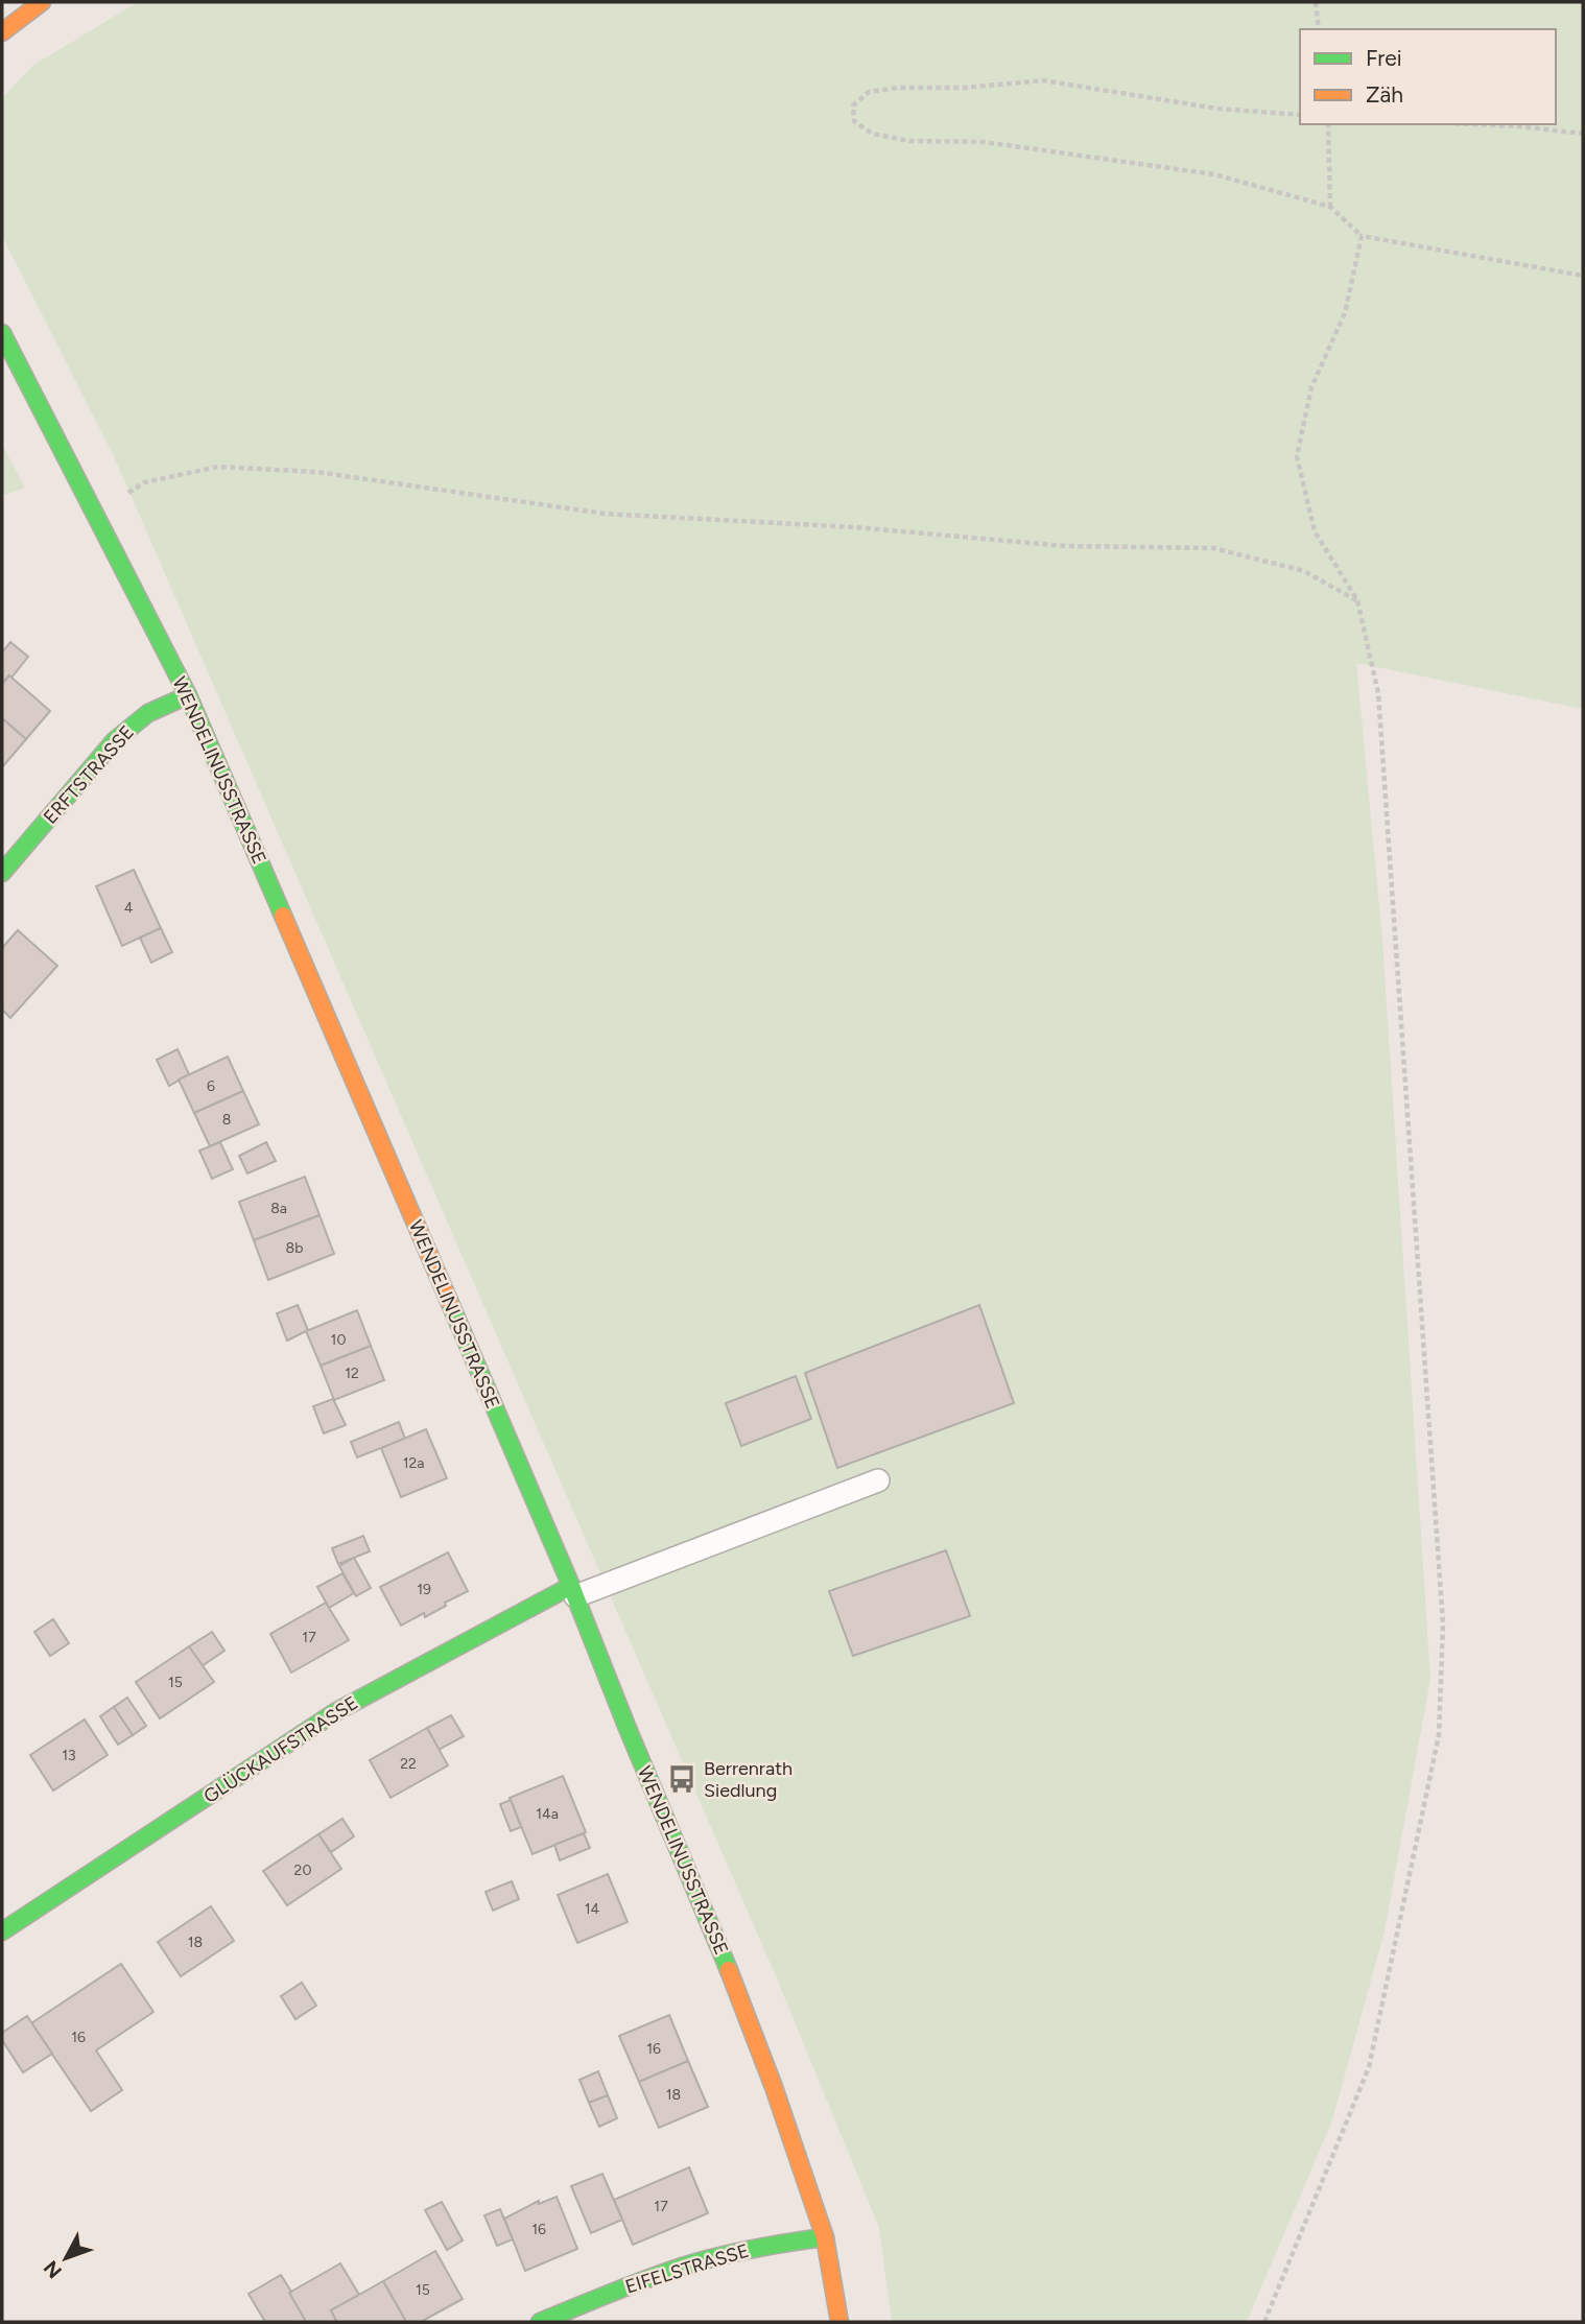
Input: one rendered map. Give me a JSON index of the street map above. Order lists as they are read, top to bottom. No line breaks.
{"streets":{"main road":["WENDELINUSSTRASSE","ERFTSTRASSE","GLÜCKAUFSTRASSE","EIFELSTRASSE"]},"crossings":[["WENDELINUSSTRASSE","ERFTSTRASSE"],["WENDELINUSSTRASSE","GLÜCKAUFSTRASSE"],["WENDELINUSSTRASSE","EIFELSTRASSE"]],"places":{"bus stop":["Berrenrath Siedlung"]},"house_numbers":["4","6","8","8a","8b","10","12","12a","19","17","15","13","22","14a","20","14","18","16","16","18","17","16","15"],"legend":["Frei","Zäh"],"north":"bottom left"}
